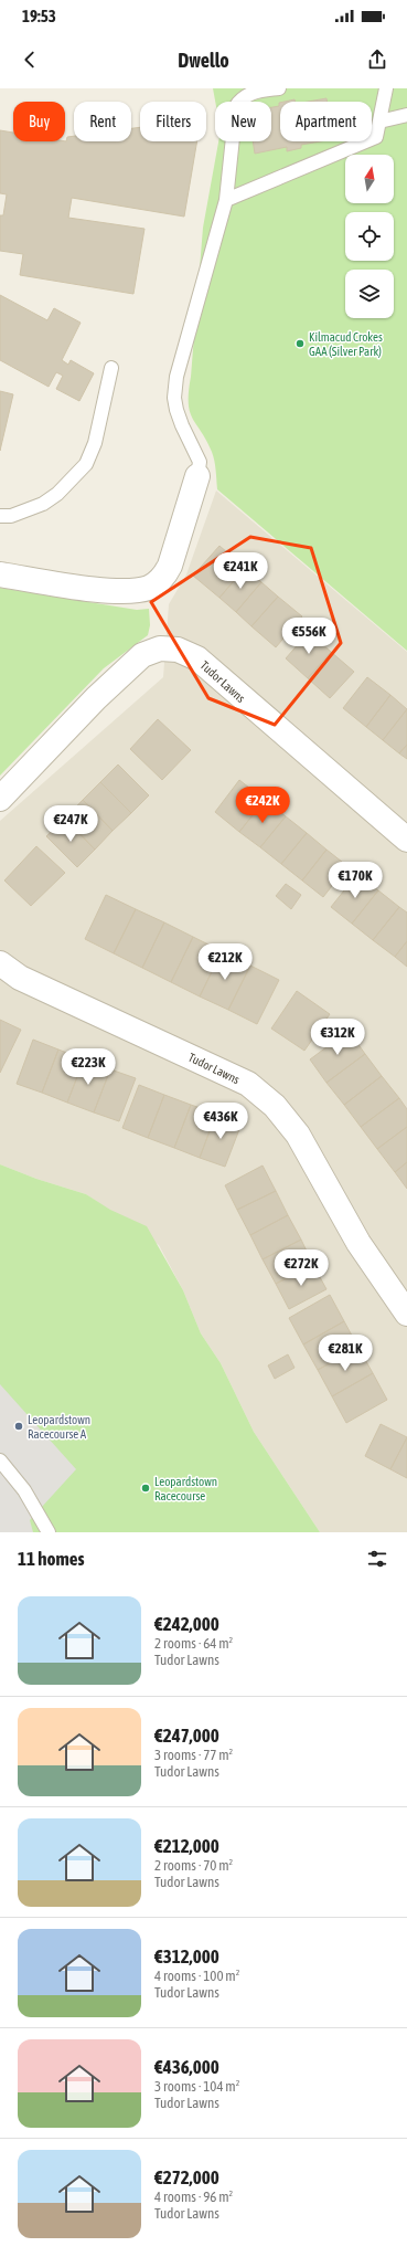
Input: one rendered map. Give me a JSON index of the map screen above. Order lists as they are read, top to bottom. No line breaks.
{"streets":{"street":["Tudor Lawns"]},"places":["Kilmacud Crokes GAA (Silver Park)","Leopardstown Racecourse A","Leopardstown Racecourse"],"north":"top","page":{"status":"19:53","header":"Dwello","chip":["Buy","Rent","Filters","New","Apartment"],"price":["€241K","€556K","€242K","€247K","€170K","€212K","€312K","€223K","€436K","€272K","€281K"],"heading":"11 homes","list":[{"name":"€242,000","note":"2 rooms · 64 m² · Tudor Lawns"},{"name":"€247,000","note":"3 rooms · 77 m² · Tudor Lawns"},{"name":"€212,000","note":"2 rooms · 70 m² · Tudor Lawns"},{"name":"€312,000","note":"4 rooms · 100 m² · Tudor Lawns"},{"name":"€436,000","note":"3 rooms · 104 m² · Tudor Lawns"},{"name":"€272,000","note":"4 rooms · 96 m² · Tudor Lawns"}]}}
